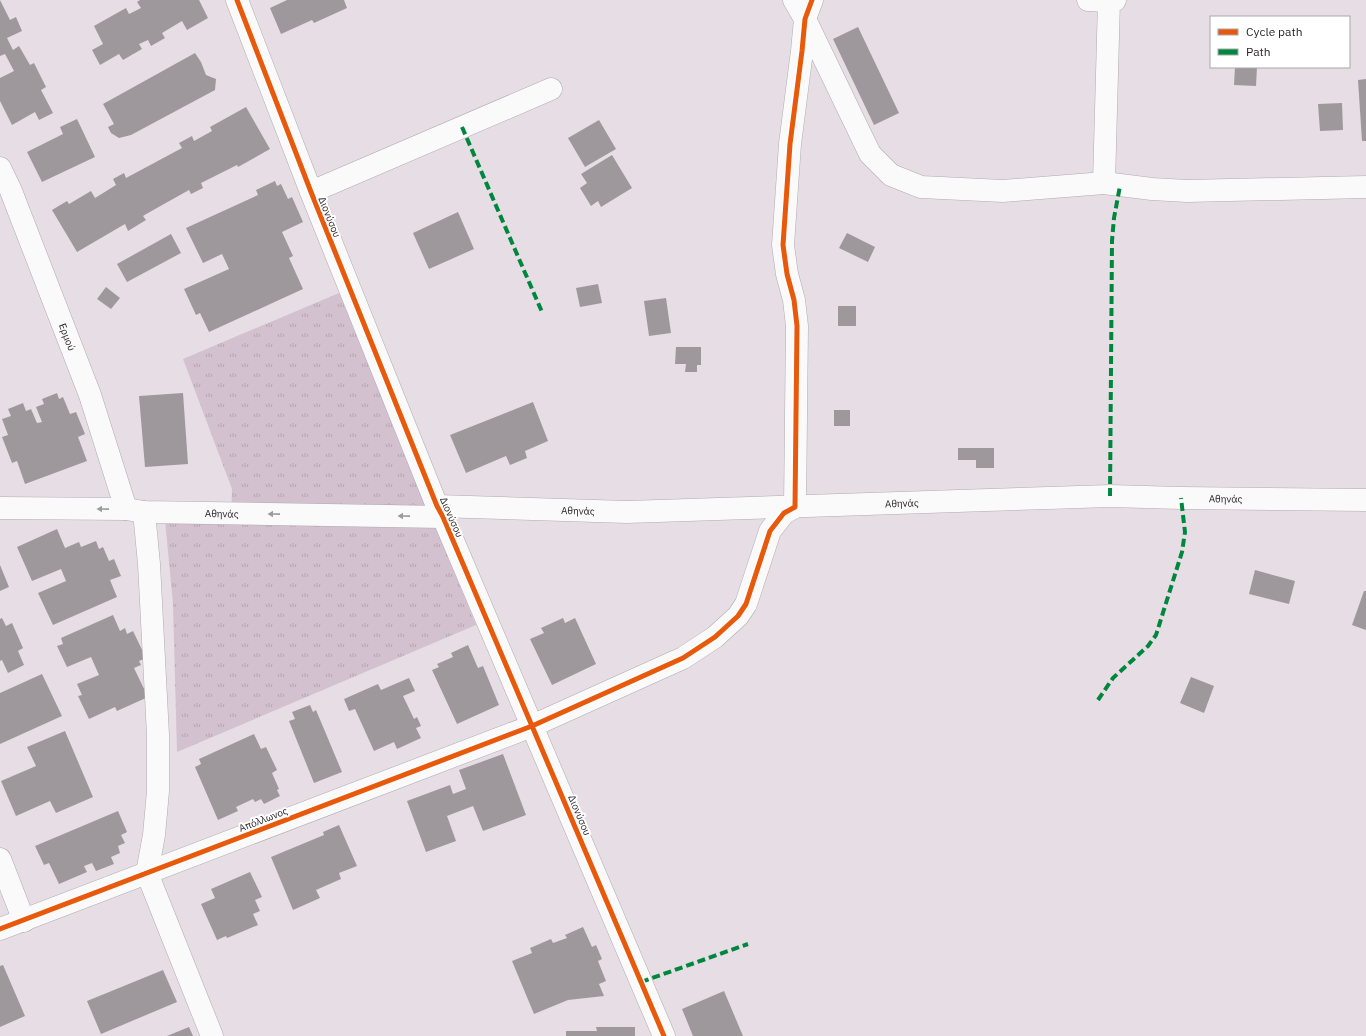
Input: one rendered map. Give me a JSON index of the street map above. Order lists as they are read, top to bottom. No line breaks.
{"streets":{"street":["Διονύσου","Ερμού","Αθηνάς","Απόλλωνος"]},"crossings":[["Διονύσου","Αθηνάς"],["Διονύσου","Απόλλωνος"],["Ερμού","Αθηνάς"],["Ερμού","Απόλλωνος"],["Αθηνάς","Απόλλωνος"]],"legend":["Cycle path","Path"]}
